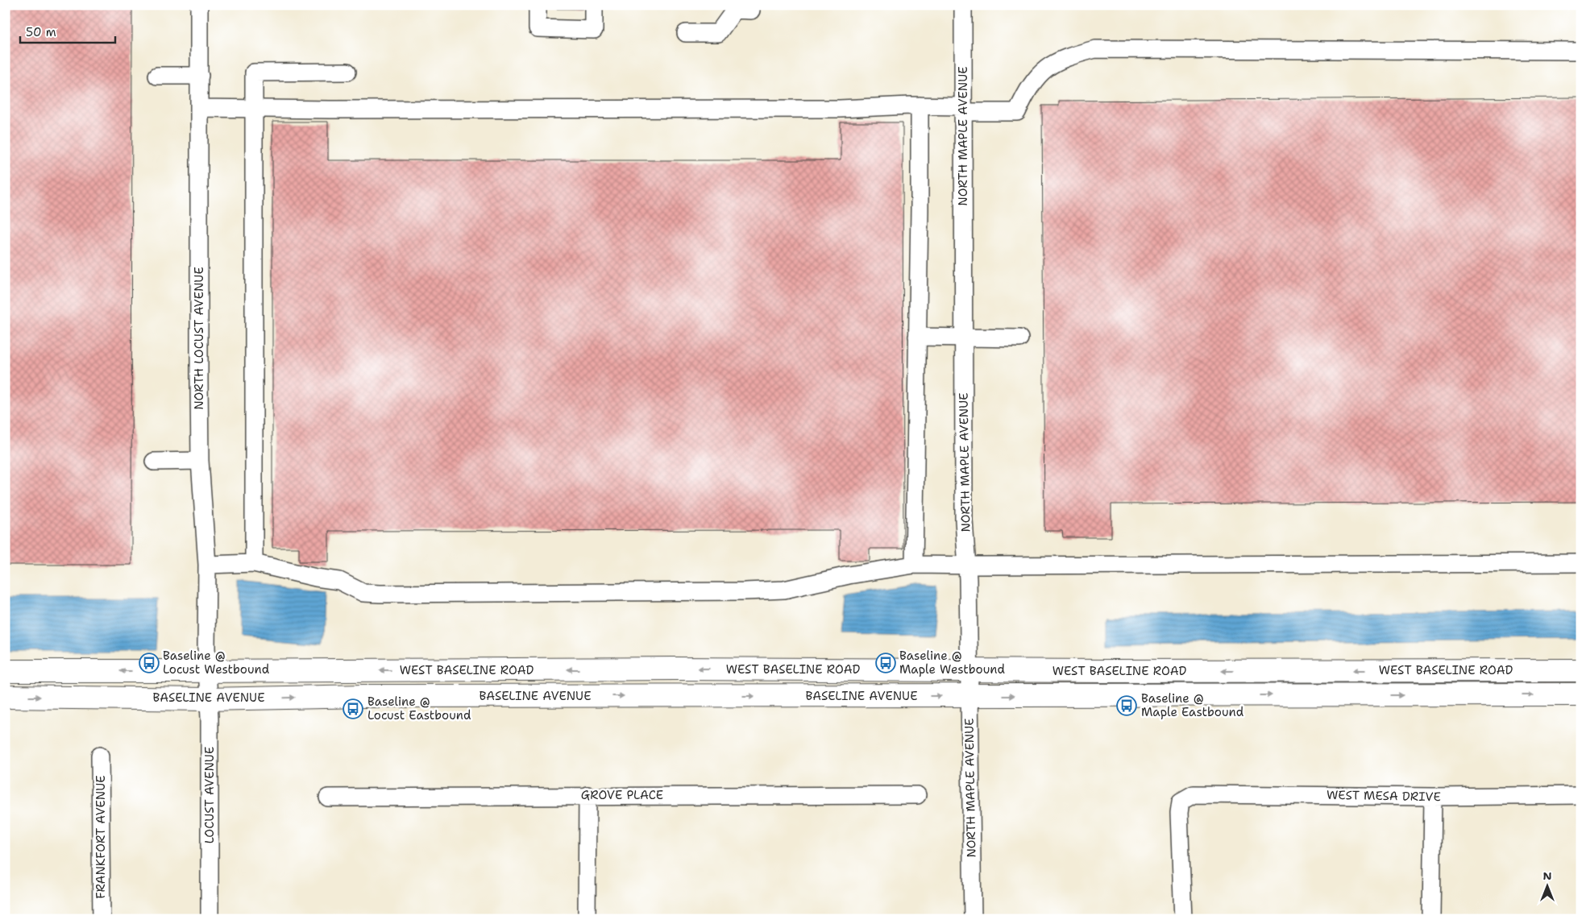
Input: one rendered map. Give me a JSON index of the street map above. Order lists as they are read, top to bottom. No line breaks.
{"streets":{"main road":["WEST BASELINE ROAD","BASELINE AVENUE"],"street":["NORTH MAPLE AVENUE","NORTH LOCUST AVENUE","LOCUST AVENUE","GROVE PLACE","WEST MESA DRIVE","FRANKFORT AVENUE"]},"crossings":[["NORTH MAPLE AVENUE","WEST BASELINE ROAD"],["NORTH MAPLE AVENUE","BASELINE AVENUE"],["NORTH LOCUST AVENUE","WEST BASELINE ROAD"],["NORTH LOCUST AVENUE","LOCUST AVENUE"],["WEST BASELINE ROAD","BASELINE AVENUE"],["WEST BASELINE ROAD","LOCUST AVENUE"],["BASELINE AVENUE","LOCUST AVENUE"]],"one_way":["BASELINE AVENUE"],"places":{"bus stop":["Baseline @ Locust Westbound","Baseline @ Maple Westbound","Baseline @ Maple Eastbound","Baseline @ Locust Eastbound"]},"scale_bar":"50 m","north":"top"}
